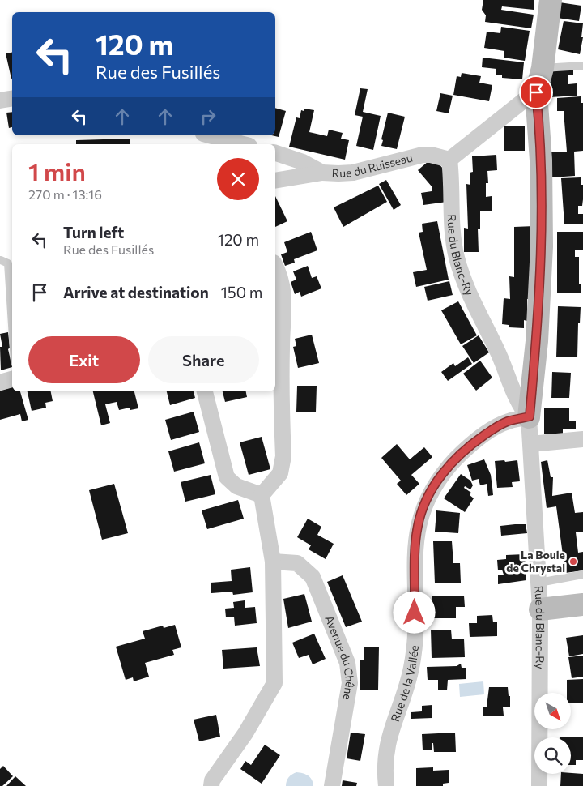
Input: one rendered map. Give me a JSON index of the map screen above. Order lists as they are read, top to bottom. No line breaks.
{"streets":{"street":["Rue du Ruisseau","Rue du Blanc-Ry","Avenue du Chêne","Rue de la Vallée"]},"crossings":[["Rue du Ruisseau","Rue du Blanc-Ry"],["Rue du Blanc-Ry","Rue de la Vallée"]],"places":["La Boule de Chrystal"],"north":"bottom right","page":{"turn":["120 m","Rue des Fusillés"],"heading":["1 min","270 m · 13:16"],"list":[{"name":"Turn left","note":"Rue des Fusillés","value":"120 m"},{"name":"Arrive at destination","value":"150 m"}],"buttons":["Exit","Share"]}}
